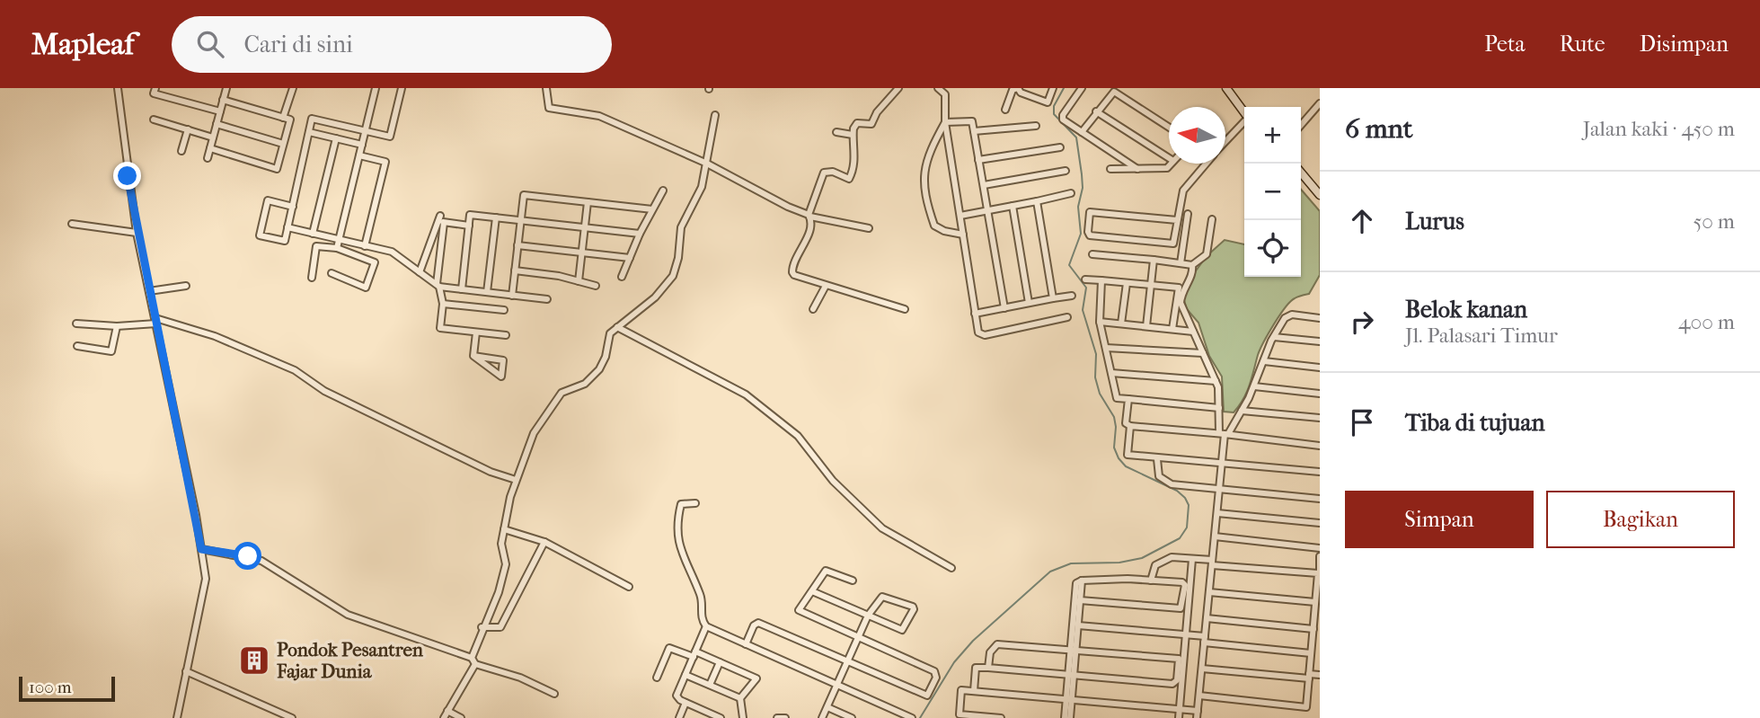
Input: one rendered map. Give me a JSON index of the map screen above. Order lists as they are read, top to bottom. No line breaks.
{"places":{"building":["Pondok Pesantren Fajar Dunia"]},"scale_bar":"100 m","north":"left","page":{"header":"Mapleaf","search":"Cari di sini","nav":["Peta","Rute","Disimpan"],"heading":["6 mnt","Jalan kaki · 450 m"],"map_buttons":["+","−"],"list":[["Lurus","50 m"],["Belok kanan","Jl. Palasari Timur","400 m"],"Tiba di tujuan"],"buttons":["Simpan","Bagikan"],"scale":"100 m"}}
